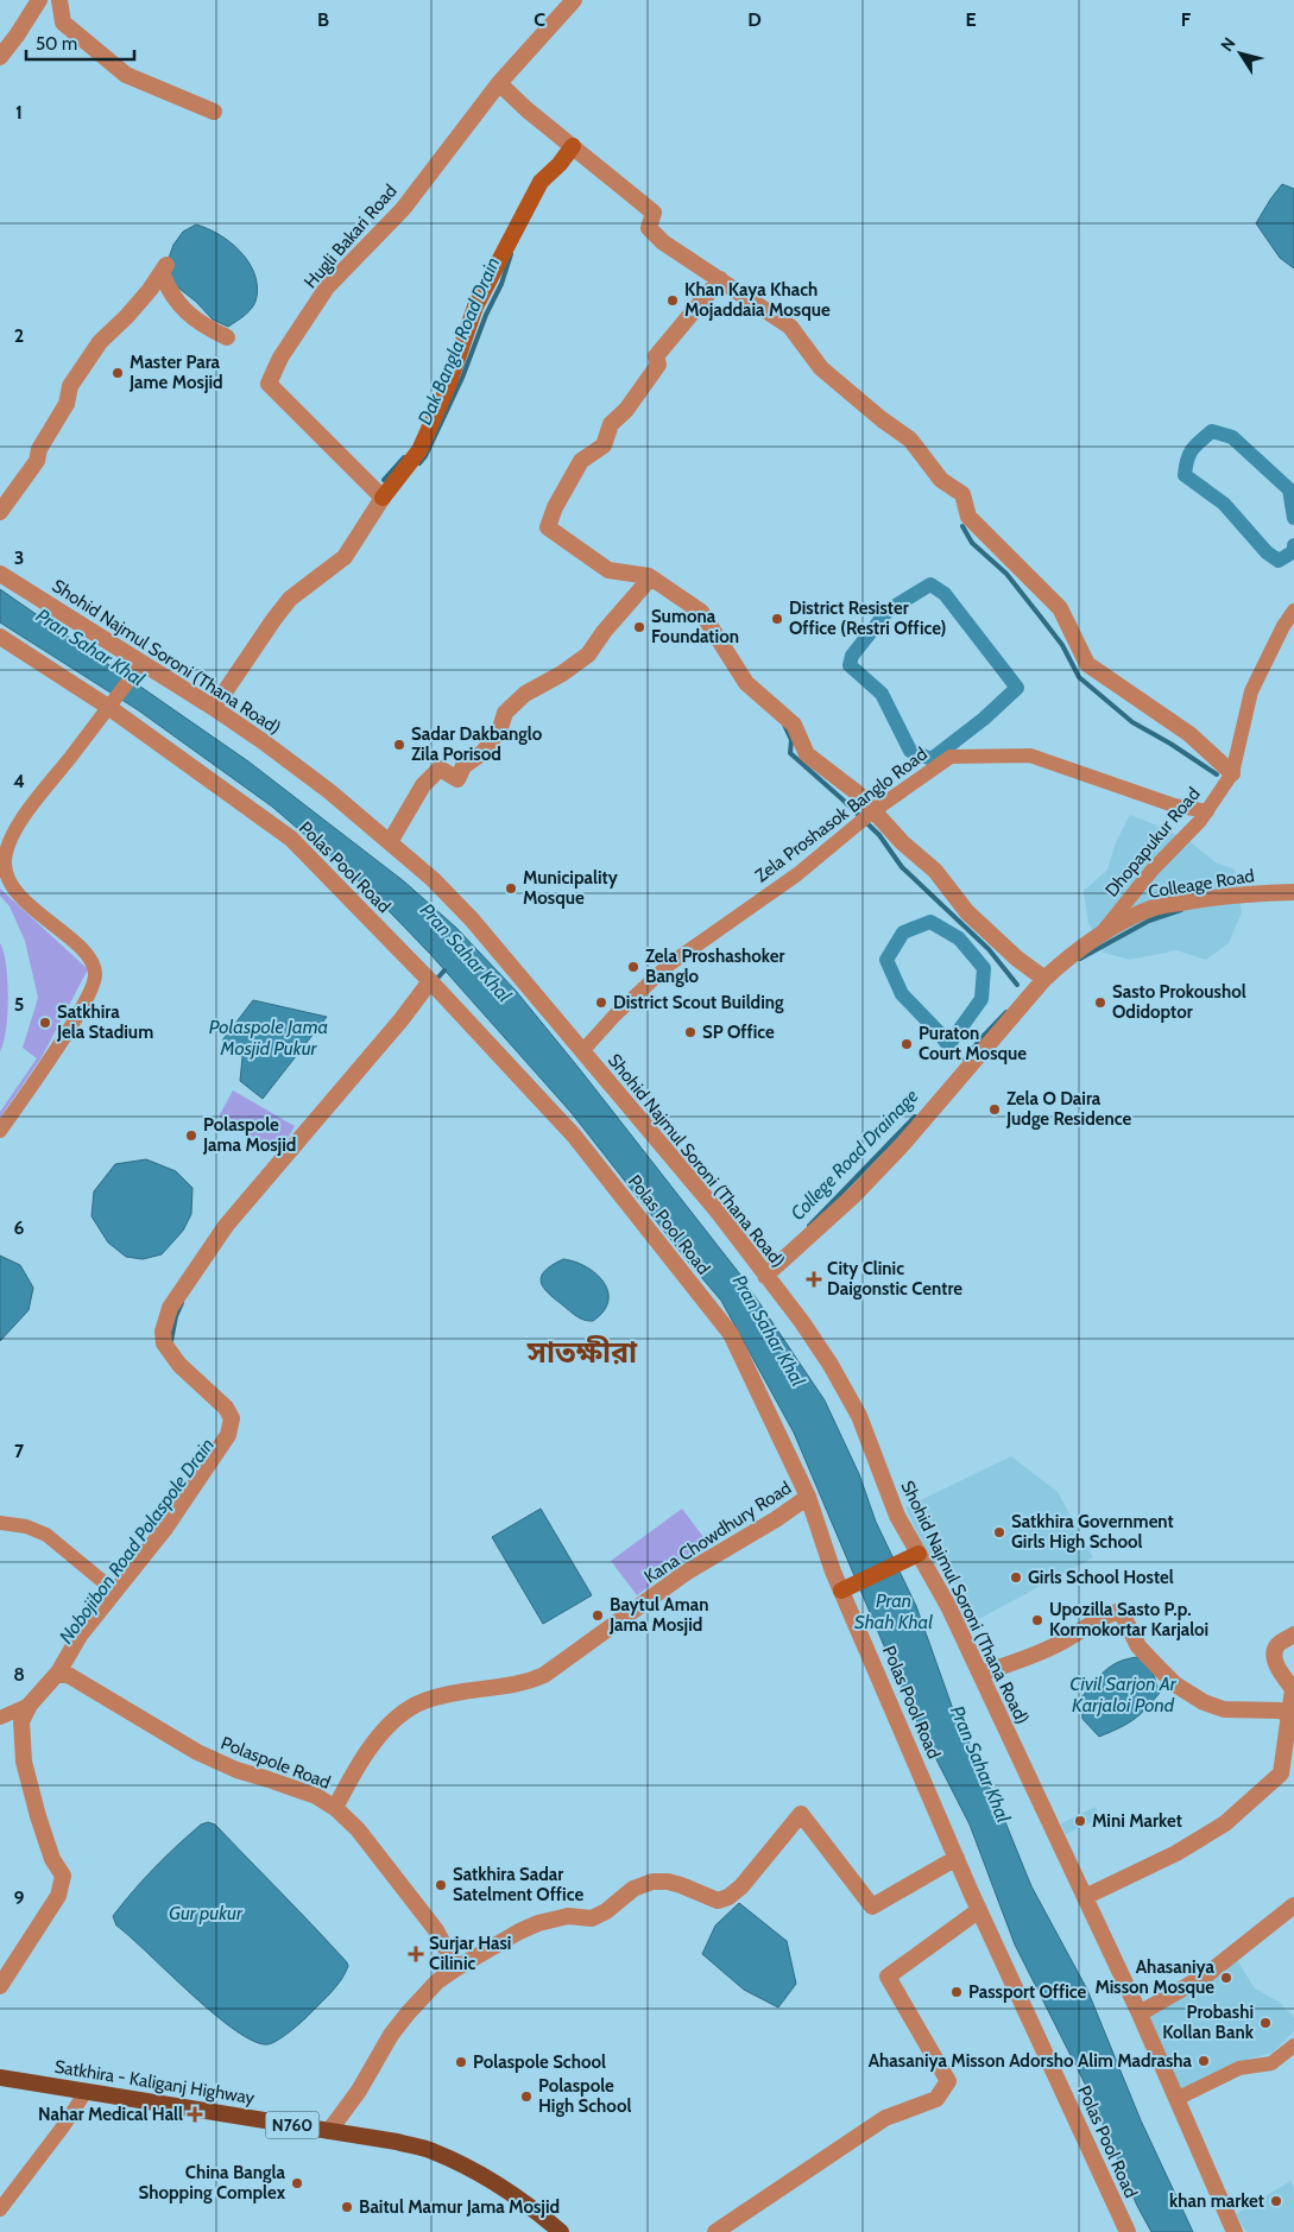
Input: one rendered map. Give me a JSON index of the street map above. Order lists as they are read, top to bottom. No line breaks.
{"streets":{"highway":["Satkhira - Kaliganj Highway","N760"],"street":["Hugli Bakari Road","Shohid Najmul Soroni (Thana Road)","Zela Proshasok Banglo Road","Dhopapukur Road","Polas Pool Road","Colleage Road","Kana Chowdhury Road","Polaspole Road"]},"crossings":[["Shohid Najmul Soroni (Thana Road)","Zela Proshasok Banglo Road"],["Shohid Najmul Soroni (Thana Road)","Colleage Road"],["Zela Proshasok Banglo Road","Dhopapukur Road"],["Dhopapukur Road","Colleage Road"],["Polas Pool Road","Kana Chowdhury Road"],["Kana Chowdhury Road","Polaspole Road"]],"districts":["সাতক্ষীরা"],"water":["Dak Bangla Road Drain","Pran Sahar Khal","Polaspole Jama Mosjid Pukur","College Road Drainage","Nobojibon Road Polaspole Drain","Pran Shah Khal","Civil Sarjon Ar Karjaloi Pond","Gur pukur"],"places":{"other":["Khan Kaya Khach Mojaddaia Mosque","Master Para Jame Mosjid","District Resister Office (Restri Office)","Sumona Foundation","Sadar Dakbanglo Zila Porisod","Municipality Mosque","Zela Proshashoker Banglo","District Scout Building","Sasto Prokoushol Odidoptor","Satkhira Jela Stadium","SP Office","Puraton Court Mosque","Zela O Daira Judge Residence","Polaspole Jama Mosjid","Satkhira Government Girls High School","Girls School Hostel","Baytul Aman Jama Mosjid","Upozilla Sasto P.p. Kormokortar Karjaloi","Mini Market","Satkhira Sadar Satelment Office","Ahasaniya Misson Mosque","Passport Office","Probashi Kollan Bank","Ahasaniya Misson Adorsho Alim Madrasha","Polaspole School","Polaspole High School","China Bangla Shopping Complex","khan market","Baitul Mamur Jama Mosjid"],"health":["City Clinic Daigonstic Centre","Surjar Hasi Cilinic","Nahar Medical Hall"]},"scale_bar":"50 m","north":"top left","grid":{"columns":["B","C","D","E","F"],"rows":["1","2","3","4","5","6","7","8","9"]}}
